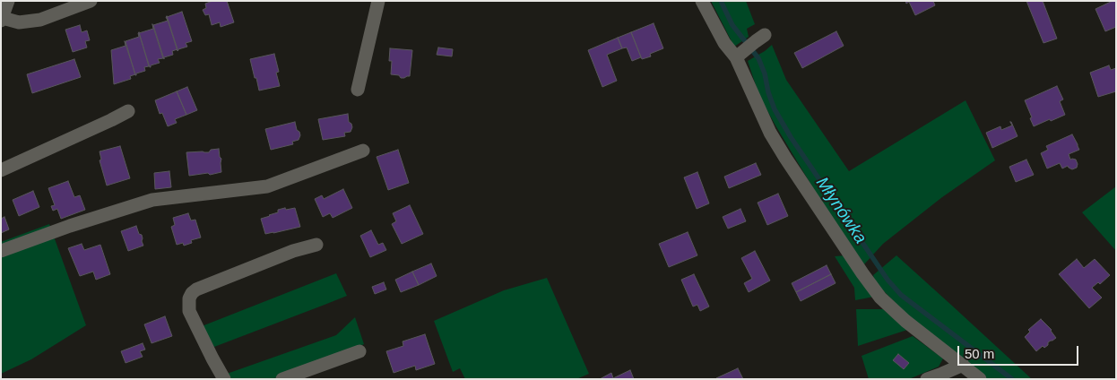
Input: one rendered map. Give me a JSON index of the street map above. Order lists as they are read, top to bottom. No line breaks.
{"water":["Młynówka"],"scale_bar":"50 m"}
